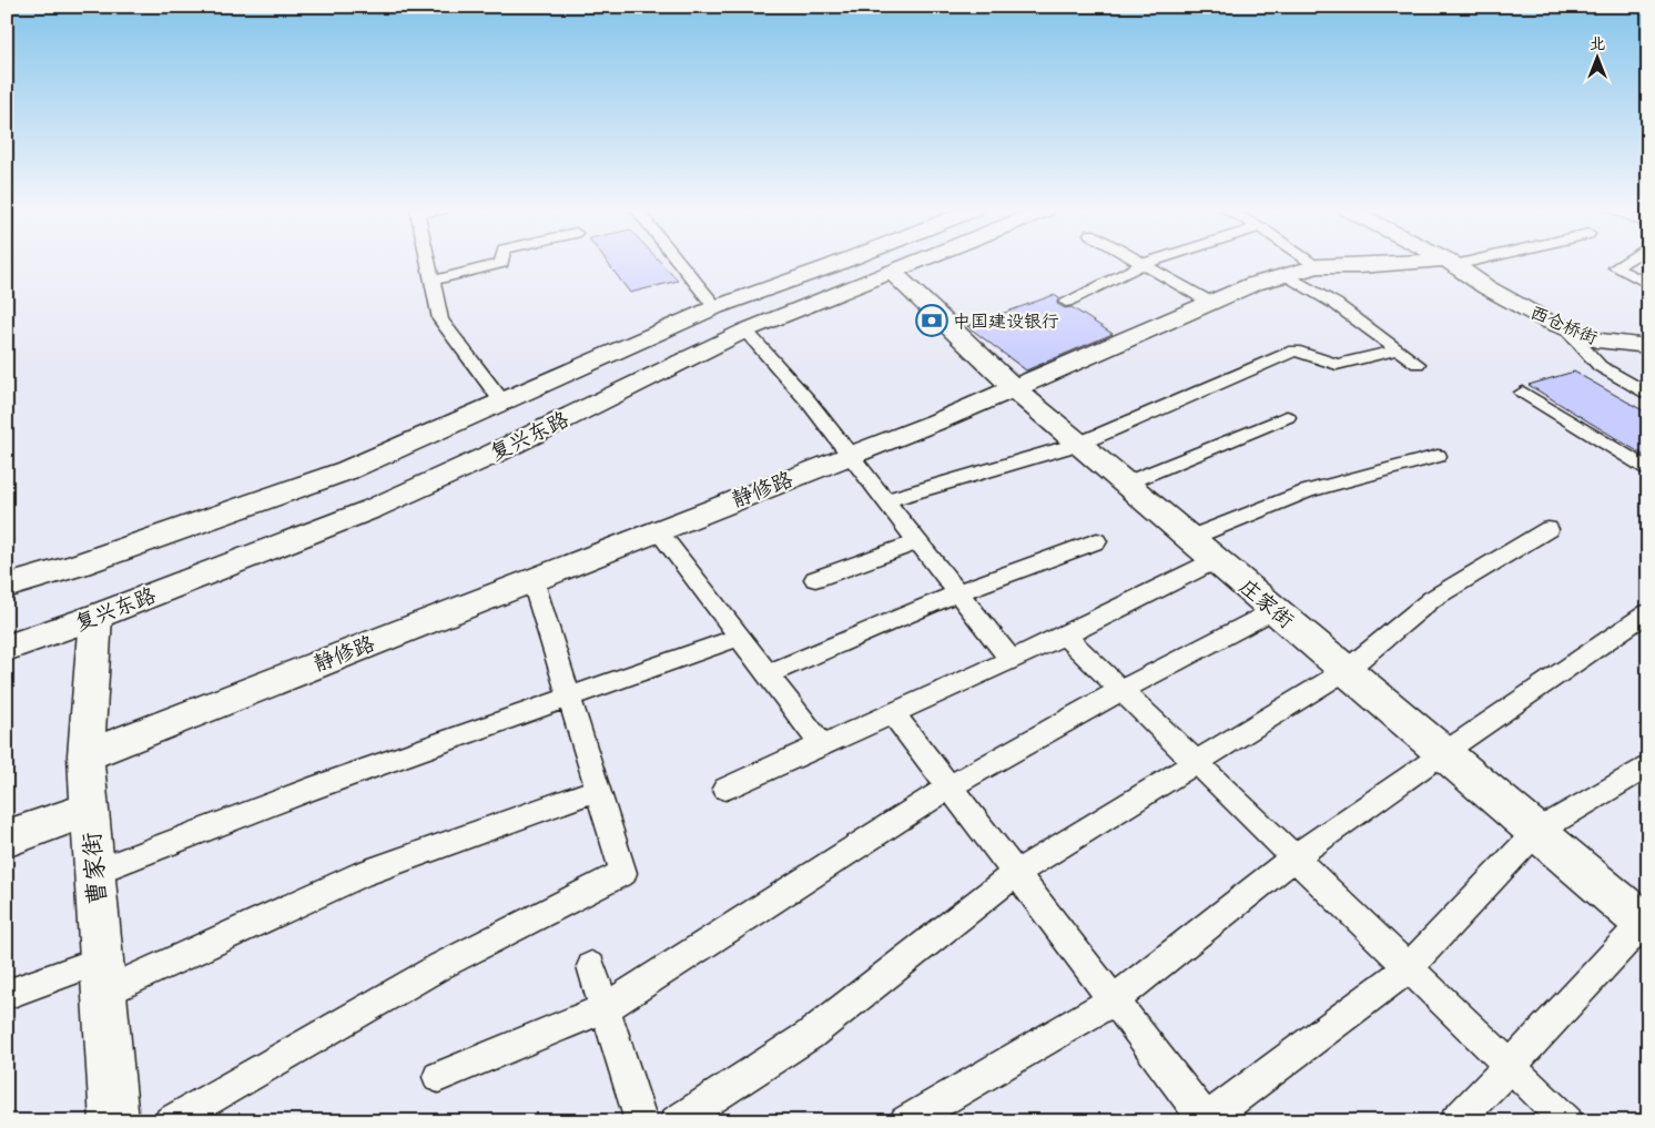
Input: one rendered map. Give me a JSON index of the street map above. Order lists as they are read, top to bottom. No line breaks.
{"streets":{"street":["西仓桥街","复兴东路","静修路","庄家街","曹家街"]},"crossings":[["西仓桥街","静修路"],["复兴东路","庄家街"],["复兴东路","曹家街"],["静修路","庄家街"],["静修路","曹家街"]],"places":{"bank":["中国建设银行"]},"north":"top"}
